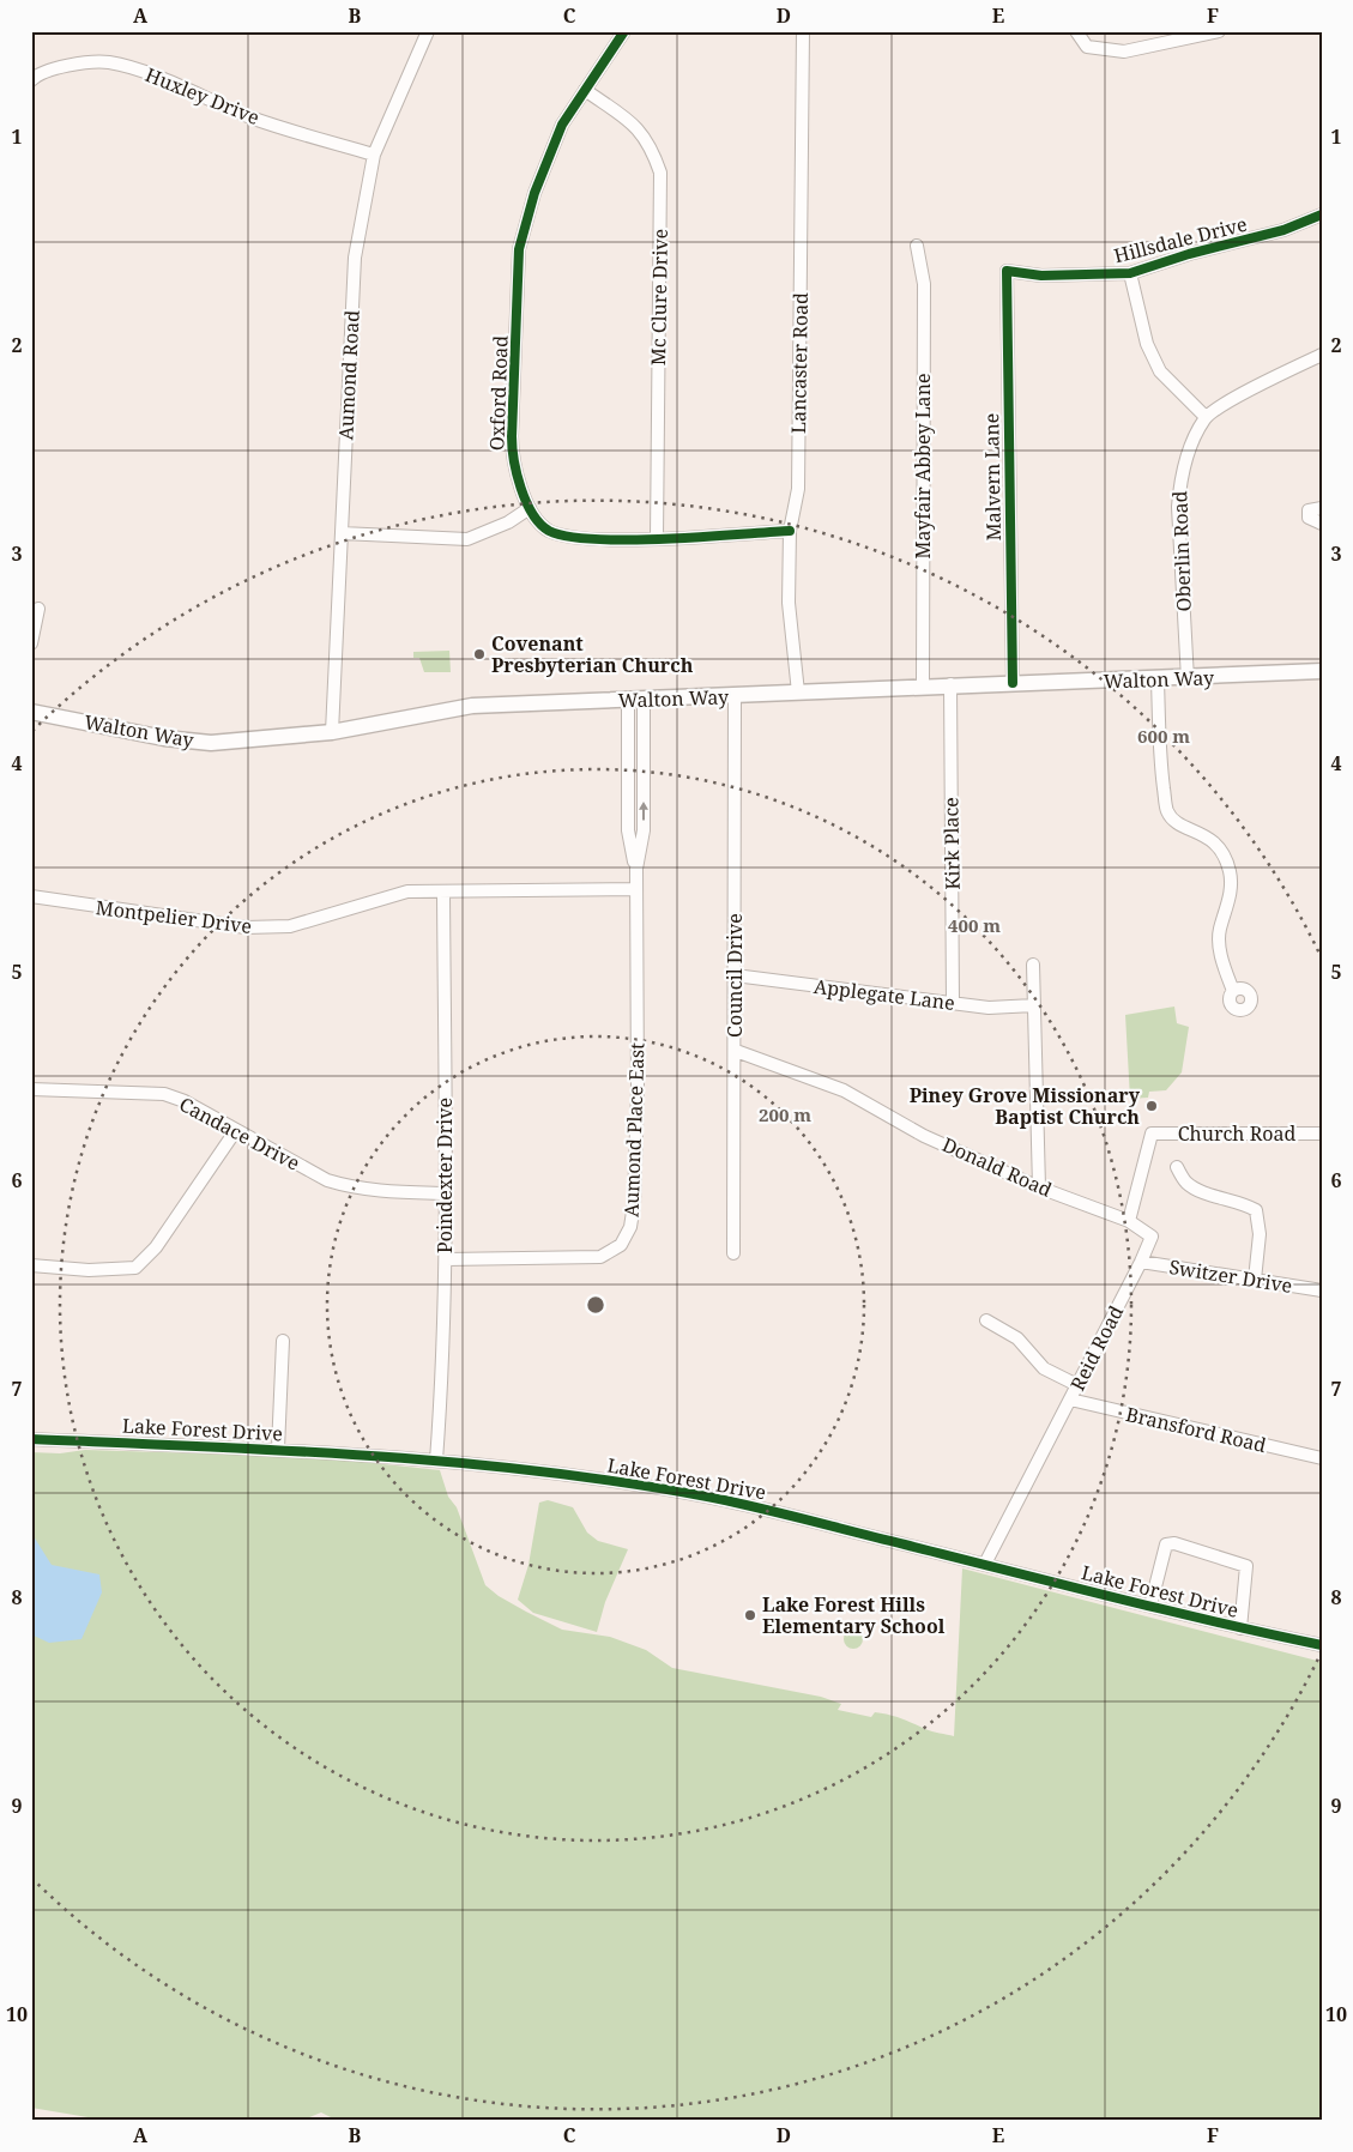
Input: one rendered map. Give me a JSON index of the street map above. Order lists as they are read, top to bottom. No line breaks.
{"streets":{"main road":["Walton Way"],"street":["Huxley Drive","Hillsdale Drive","Mc Clure Drive","Lancaster Road","Aumond Road","Oxford Road","Mayfair Abbey Lane","Malvern Lane","Oberlin Road","Kirk Place","Montpelier Drive","Council Drive","Applegate Lane","Aumond Place East","Candace Drive","Church Road","Donald Road","Poindexter Drive","Switzer Drive","Reid Road","Lake Forest Drive","Bransford Road"]},"crossings":[["Huxley Drive","Aumond Road"],["Hillsdale Drive","Malvern Lane"],["Mc Clure Drive","Oxford Road"],["Lancaster Road","Oxford Road"],["Lancaster Road","Walton Way"],["Aumond Road","Walton Way"],["Mayfair Abbey Lane","Walton Way"],["Malvern Lane","Walton Way"],["Oberlin Road","Walton Way"],["Walton Way","Kirk Place"],["Walton Way","Council Drive"],["Walton Way","Aumond Place East"],["Kirk Place","Applegate Lane"],["Montpelier Drive","Aumond Place East"],["Montpelier Drive","Poindexter Drive"],["Council Drive","Applegate Lane"],["Council Drive","Donald Road"],["Aumond Place East","Poindexter Drive"],["Candace Drive","Poindexter Drive"],["Church Road","Donald Road"],["Church Road","Reid Road"],["Donald Road","Reid Road"],["Poindexter Drive","Lake Forest Drive"],["Switzer Drive","Reid Road"],["Reid Road","Lake Forest Drive"],["Reid Road","Bransford Road"]],"places":["Covenant Presbyterian Church","Piney Grove Missionary Baptist Church","Lake Forest Hills Elementary School"],"grid":{"columns":["A","B","C","D","E","F"],"rows":["1","2","3","4","5","6","7","8","9","10"]},"rings":["600 m","400 m","200 m"]}
